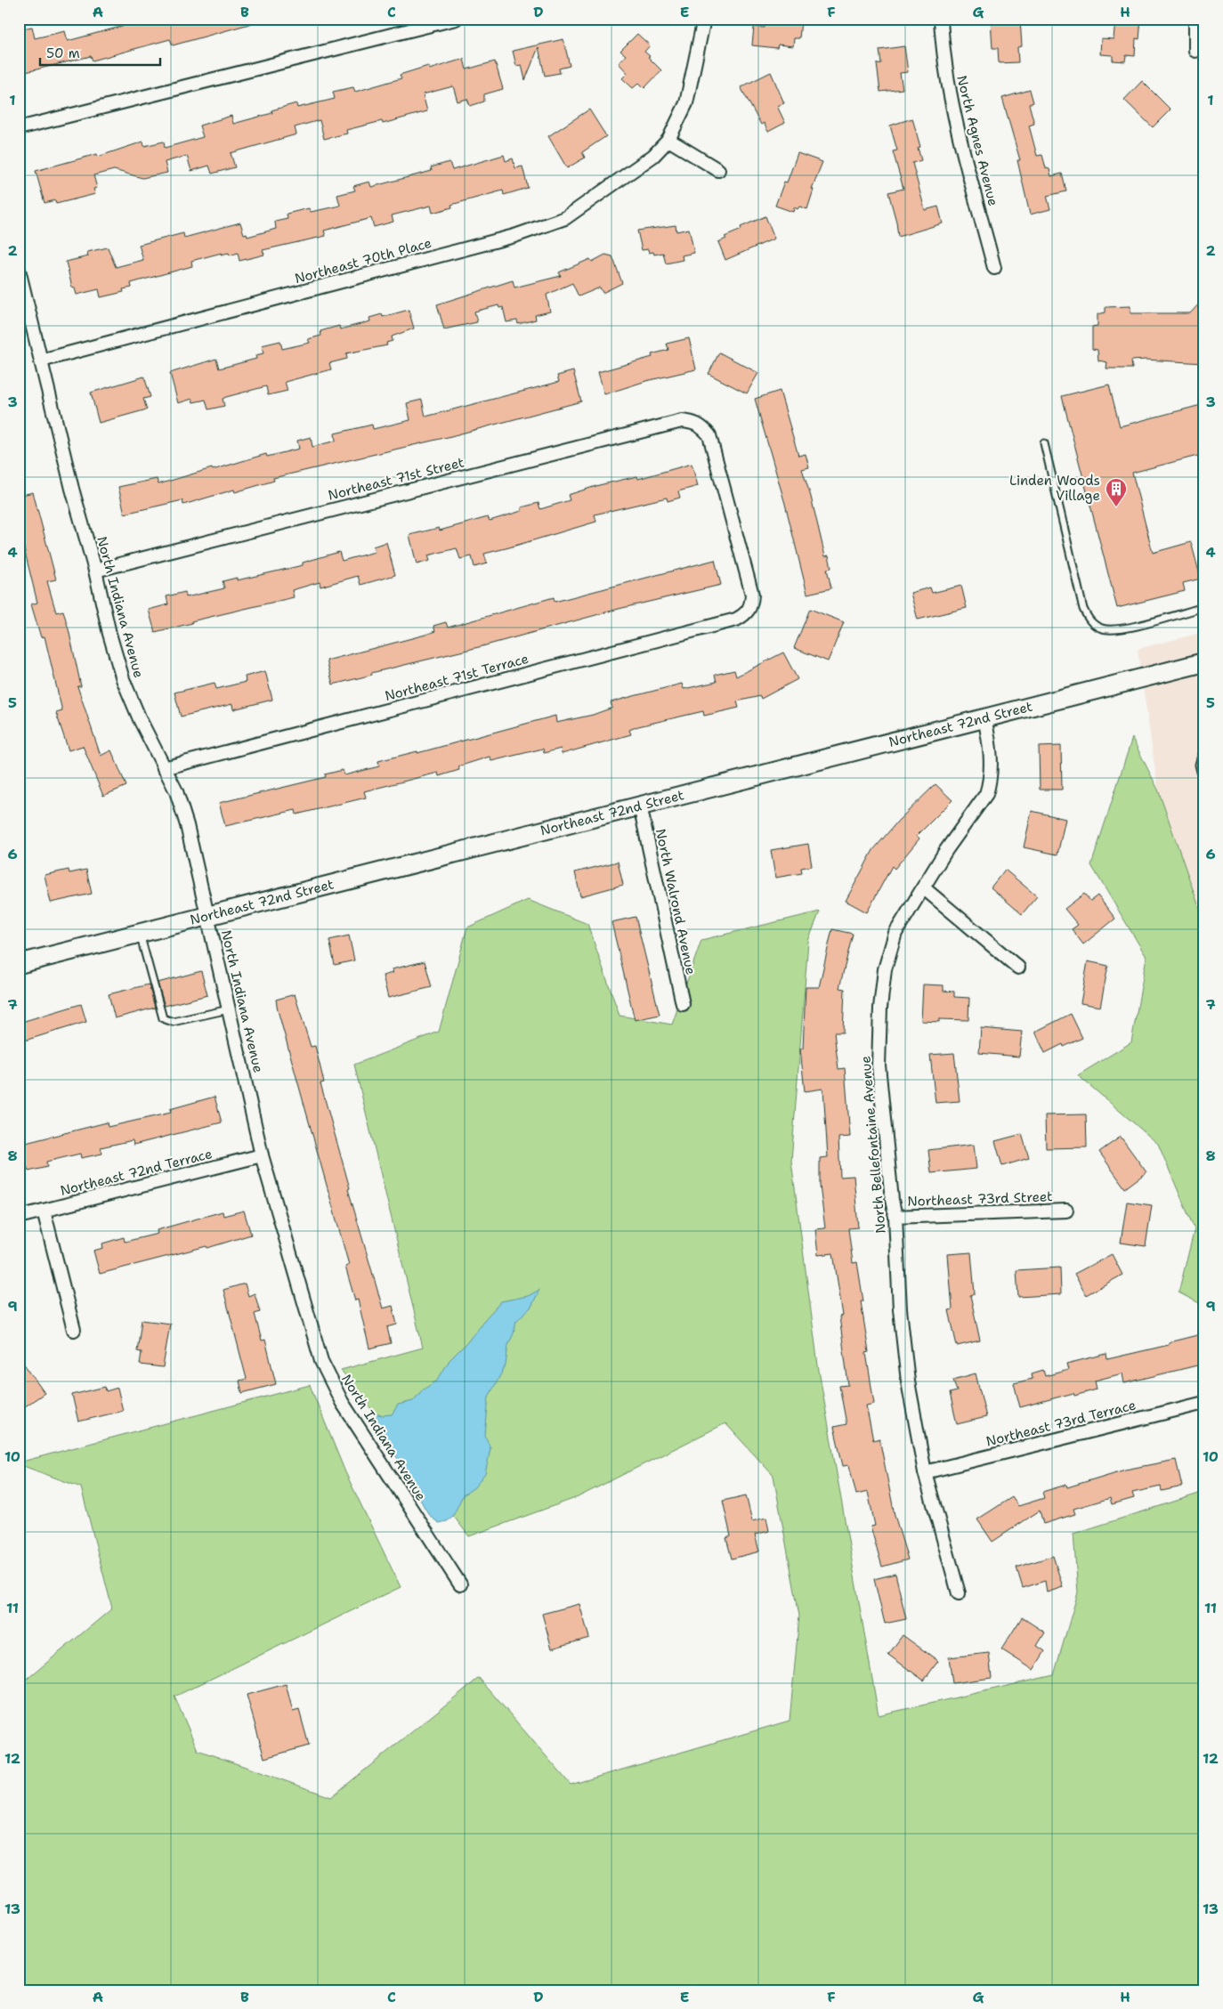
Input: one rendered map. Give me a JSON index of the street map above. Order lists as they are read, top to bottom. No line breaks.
{"streets":{"main road":["Northeast 72nd Street"],"street":["North Agnes Avenue","Northeast 70th Place","Northeast 71st Street","North Indiana Avenue","Northeast 71st Terrace","North Walrond Avenue","North Bellefontaine Avenue","Northeast 72nd Terrace","Northeast 73rd Street","Northeast 73rd Terrace"]},"crossings":[["Northeast 70th Place","North Indiana Avenue"],["Northeast 71st Street","North Indiana Avenue"],["Northeast 71st Street","Northeast 71st Terrace"],["North Indiana Avenue","Northeast 71st Terrace"],["North Indiana Avenue","Northeast 72nd Street"],["North Indiana Avenue","Northeast 72nd Terrace"],["Northeast 72nd Street","North Walrond Avenue"],["Northeast 72nd Street","North Bellefontaine Avenue"],["North Bellefontaine Avenue","Northeast 73rd Street"],["North Bellefontaine Avenue","Northeast 73rd Terrace"]],"places":{"building":["Linden Woods Village"]},"scale_bar":"50 m","grid":{"columns":["A","B","C","D","E","F","G","H"],"rows":["1","2","3","4","5","6","7","8","9","10","11","12","13"]}}
